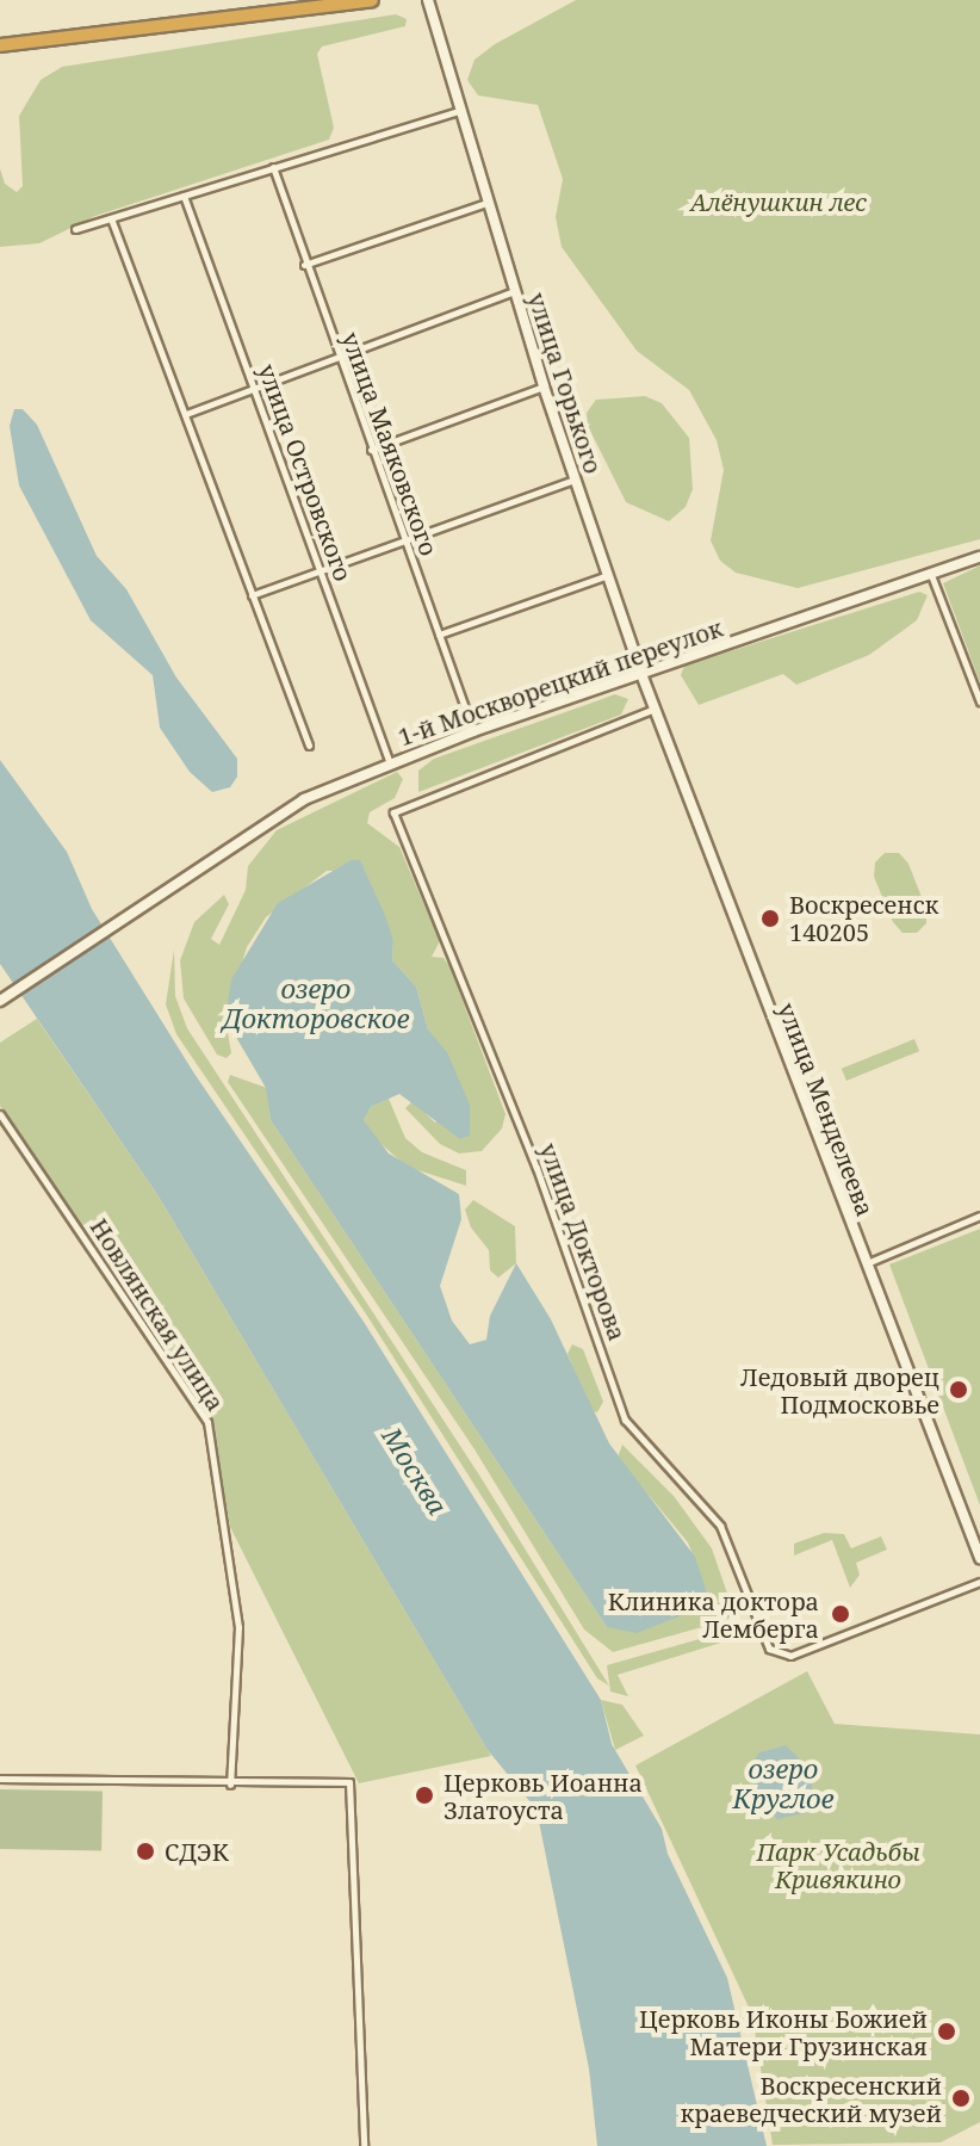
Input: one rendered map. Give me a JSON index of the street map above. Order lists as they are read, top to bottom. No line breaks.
{"streets":{"main road":["улица Горького","1-й Москворецкий переулок","улица Менделеева"],"street":["улица Маяковского","улица Островского","улица Докторова","Новлянская улица"]},"crossings":[["улица Горького","1-й Москворецкий переулок"],["улица Горького","улица Менделеева"],["улица Маяковского","1-й Москворецкий переулок"],["улица Островского","1-й Москворецкий переулок"],["1-й Москворецкий переулок","улица Менделеева"],["улица Менделеева","улица Докторова"]],"water":["озеро Докторовское","Москва","озеро Круглое"],"parks":["Алёнушкин лес","Парк Усадьбы Кривякино"],"places":["Воскресенск 140205","Ледовый дворец Подмосковье","Клиника доктора Лемберга","Церковь Иоанна Златоуста","СДЭК","Церковь Иконы Божией Матери Грузинская","Воскресенский краеведческий музей"]}
